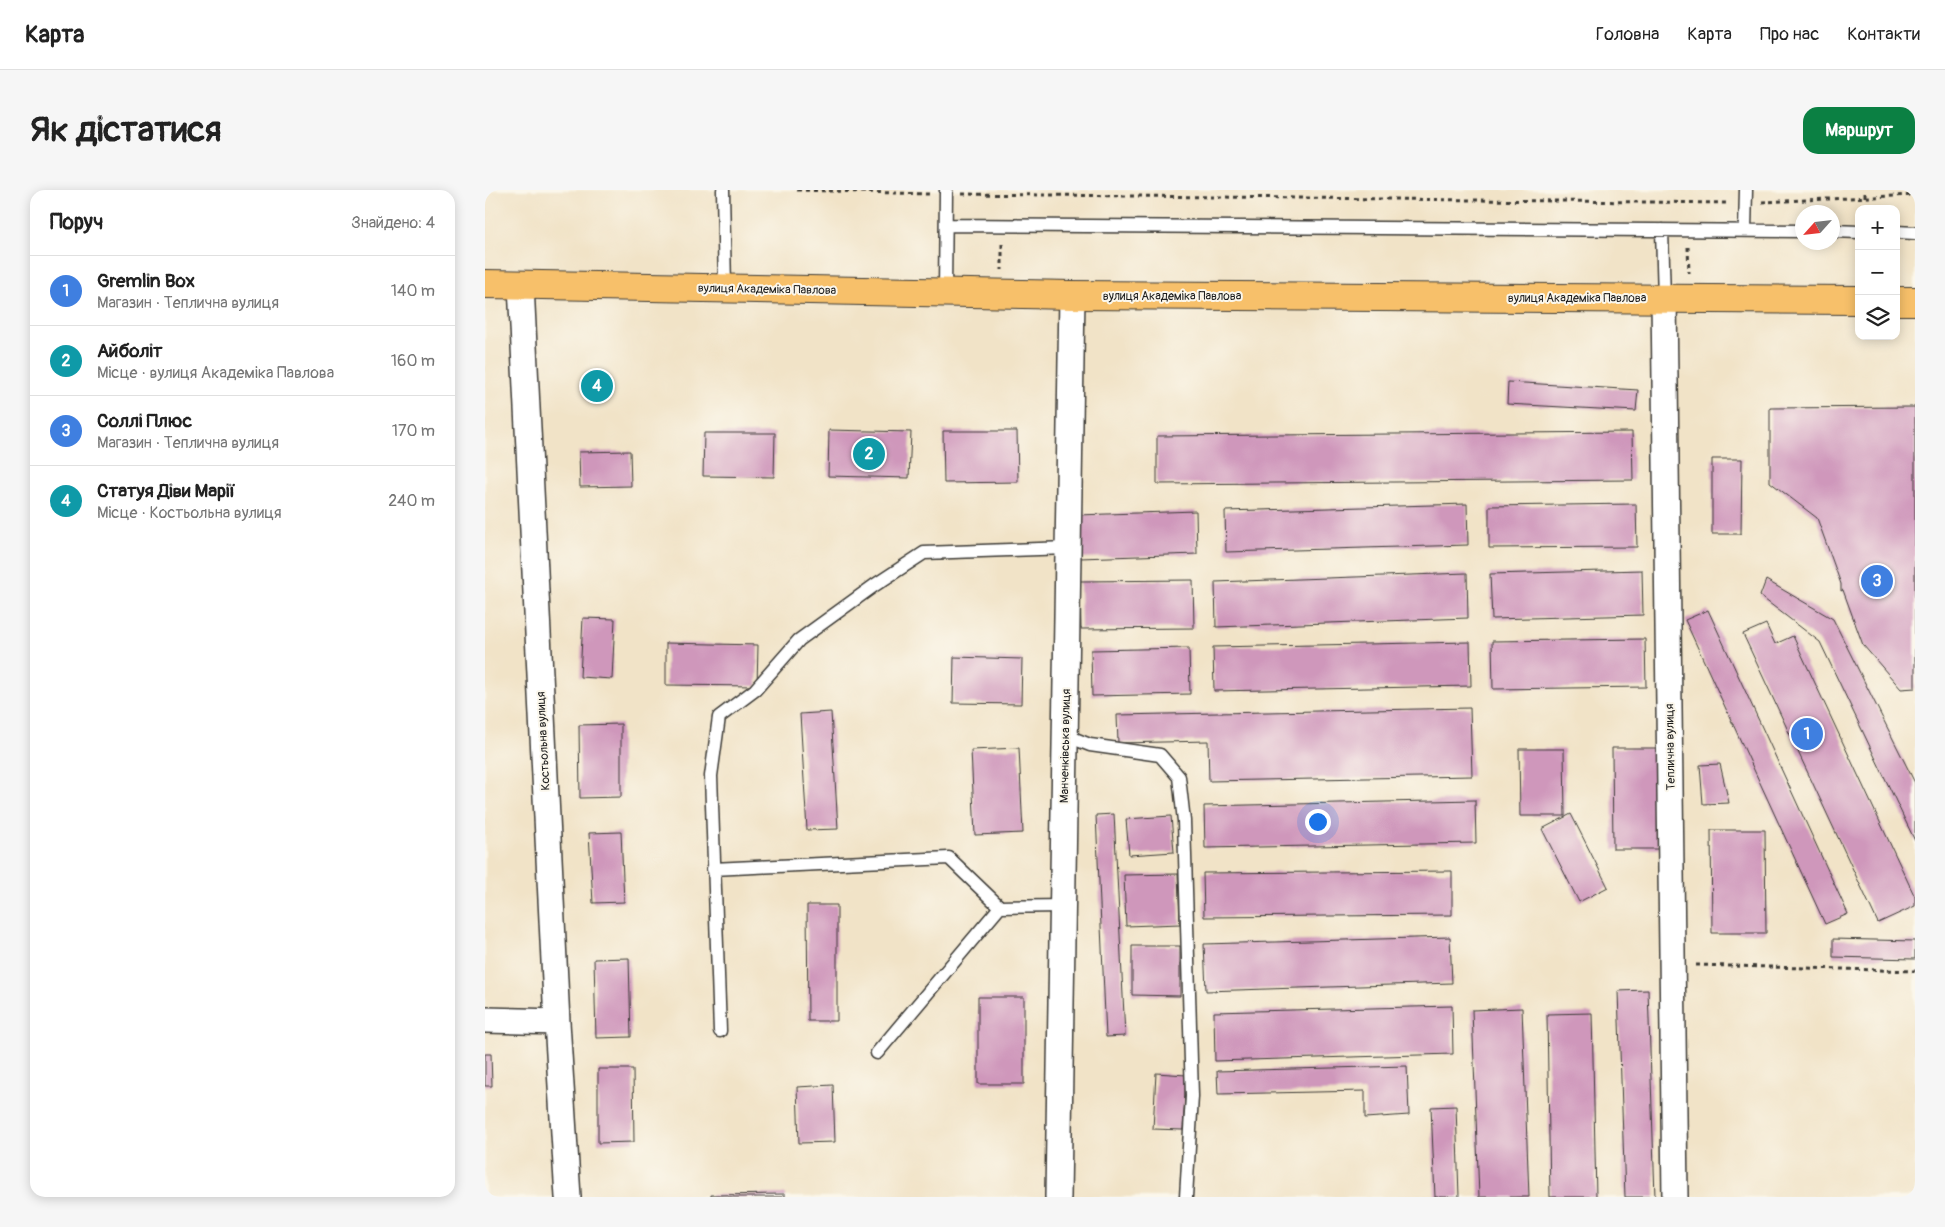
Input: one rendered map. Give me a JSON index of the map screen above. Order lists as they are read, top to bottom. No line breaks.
{"streets":{"main road":["вулиця Академіка Павлова"],"street":["Костьольна вулиця","Манченківська вулиця","Теплична вулиця"]},"crossings":[["вулиця Академіка Павлова","Костьольна вулиця"],["вулиця Академіка Павлова","Манченківська вулиця"],["вулиця Академіка Павлова","Теплична вулиця"]],"north":"bottom left","page":{"header":"Карта","nav":["Головна","Карта","Про нас","Контакти"],"buttons":"Маршрут","title":"Як дістатися","heading":["Поруч","Знайдено: 4"],"map_buttons":["+","−"],"list":[{"mark":"1","name":"Gremlin Box","note":"Магазин · Теплична вулиця","value":"140 m"},{"mark":"2","name":"Айболіт","note":"Місце · вулиця Академіка Павлова","value":"160 m"},{"mark":"3","name":"Соллі Плюс","note":"Магазин · Теплична вулиця","value":"170 m"},{"mark":"4","name":"Статуя Діви Марії","note":"Місце · Костьольна вулиця","value":"240 m"}],"pins":["4","2","3","1"]}}
